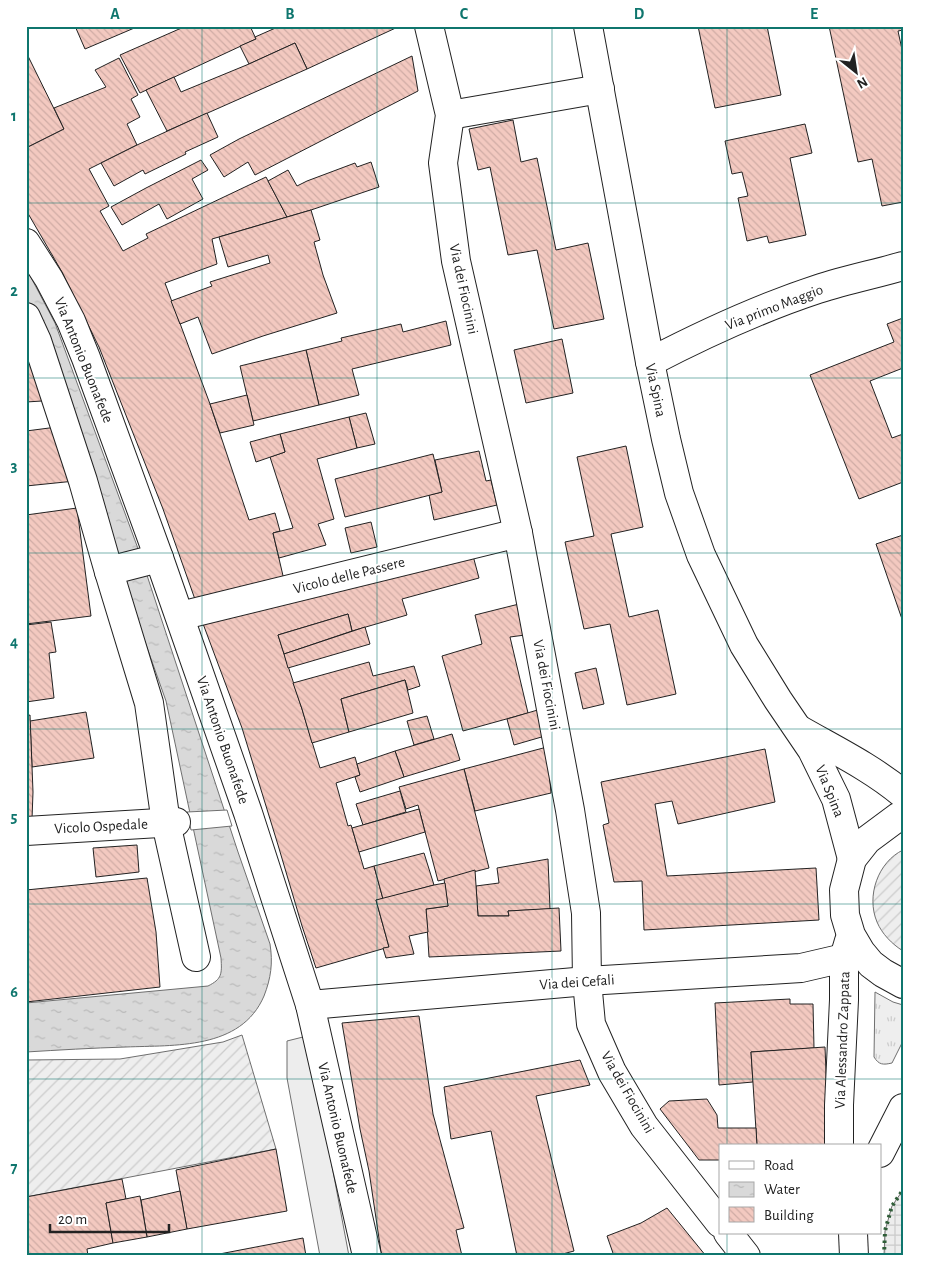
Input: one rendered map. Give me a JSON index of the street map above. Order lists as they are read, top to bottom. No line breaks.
{"streets":{"street":["Via dei Fiocinini","Via primo Maggio","Via Antonio Buonafede","Via Spina","Vicolo delle Passere","Vicolo Ospedale","Via dei Cefali","Via Alessandro Zappata"]},"crossings":[["Via dei Fiocinini","Vicolo delle Passere"],["Via dei Fiocinini","Via dei Cefali"],["Via primo Maggio","Via Spina"],["Via Antonio Buonafede","Vicolo delle Passere"],["Via Antonio Buonafede","Vicolo Ospedale"],["Via Antonio Buonafede","Via dei Cefali"],["Via dei Cefali","Via Alessandro Zappata"]],"legend":["Road","Water","Building"],"scale_bar":"20 m","north":"bottom right","grid":{"columns":["A","B","C","D","E"],"rows":["1","2","3","4","5","6","7"]}}
